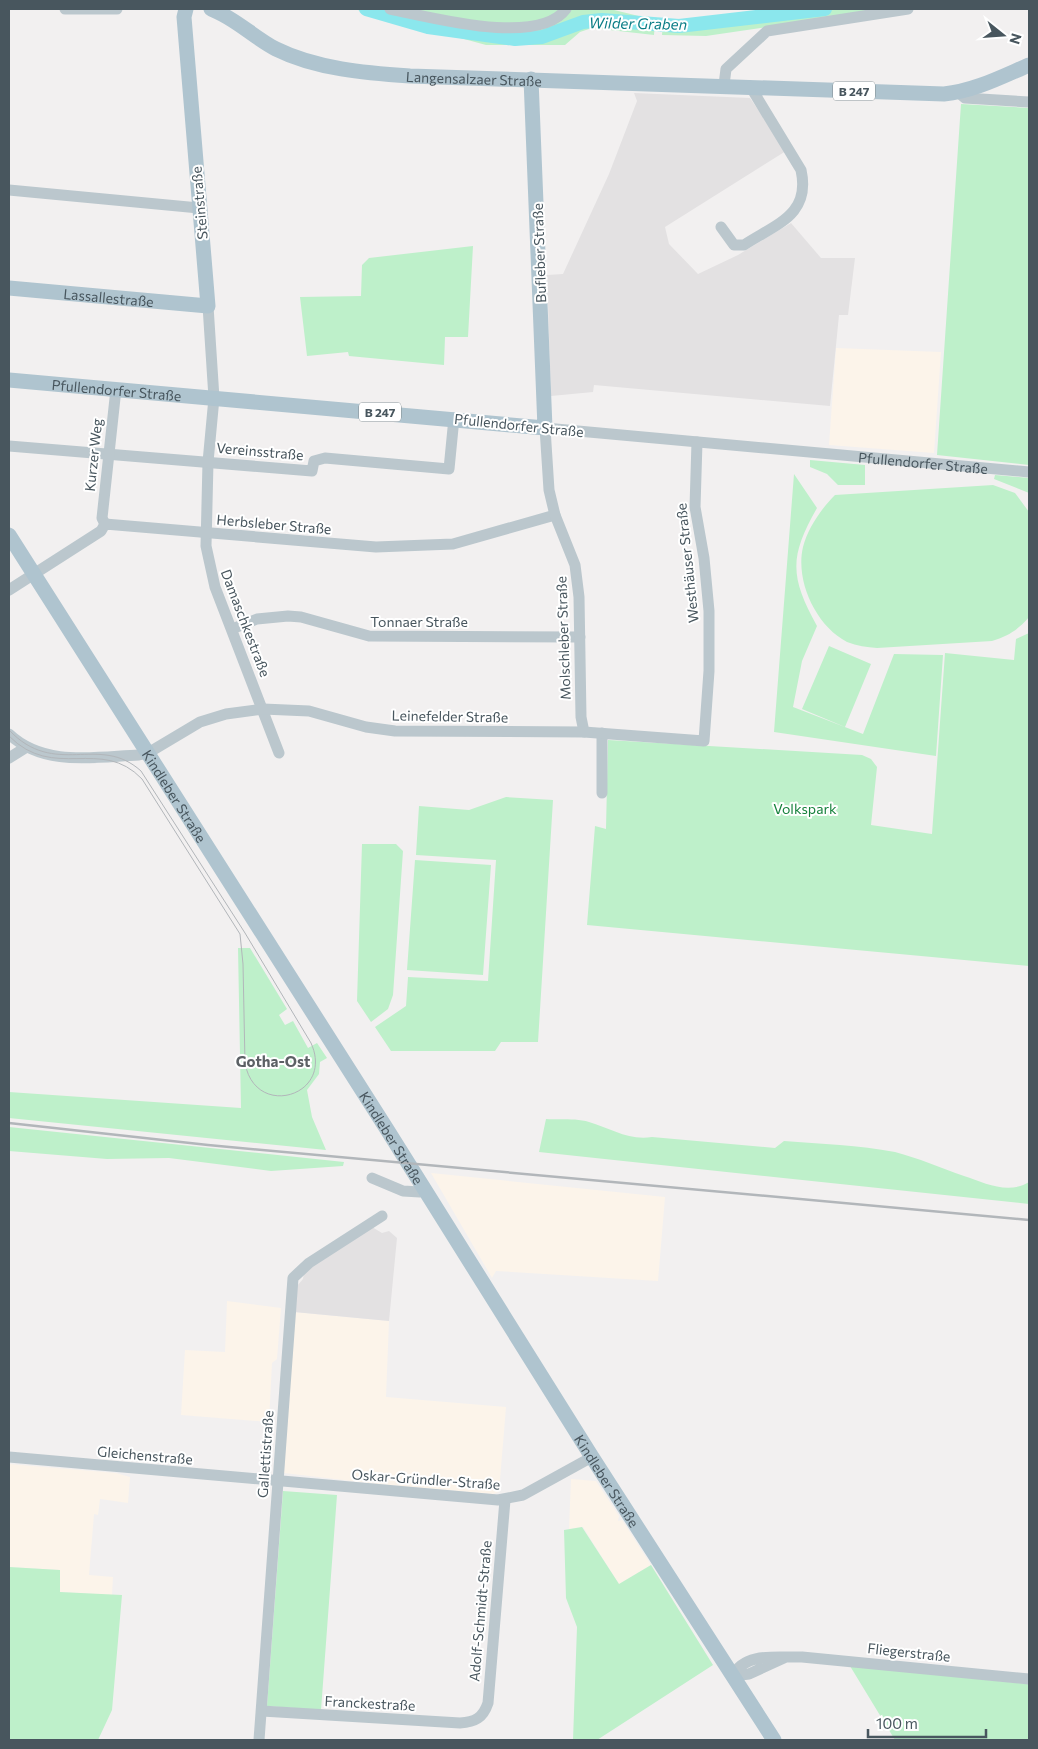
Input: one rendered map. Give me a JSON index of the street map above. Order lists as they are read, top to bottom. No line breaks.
{"streets":{"main road":["Langensalzaer Straße","B 247","Steinstraße","Bufleber Straße","Lassallestraße","Pfullendorfer Straße","Kindleber Straße"],"street":["Vereinsstraße","Kurzer Weg","Herbsleber Straße","Westhäuser Straße","Tonnaer Straße","Damaschkestraße","Molschleber Straße","Leinefelder Straße","Gallettistraße","Gleichenstraße","Oskar-Gründler-Straße","Adolf-Schmidt-Straße","Fliegerstraße","Franckestraße"]},"crossings":[["Langensalzaer Straße","Bufleber Straße"],["Steinstraße","Lassallestraße"],["Steinstraße","Pfullendorfer Straße"],["Steinstraße","Damaschkestraße"],["Bufleber Straße","Pfullendorfer Straße"],["Bufleber Straße","Molschleber Straße"],["Pfullendorfer Straße","Vereinsstraße"],["Pfullendorfer Straße","Kurzer Weg"],["Pfullendorfer Straße","Westhäuser Straße"],["Pfullendorfer Straße","Damaschkestraße"],["Pfullendorfer Straße","Molschleber Straße"],["Vereinsstraße","Kurzer Weg"],["Vereinsstraße","Damaschkestraße"],["Kurzer Weg","Herbsleber Straße"],["Herbsleber Straße","Damaschkestraße"],["Herbsleber Straße","Molschleber Straße"],["Westhäuser Straße","Leinefelder Straße"],["Tonnaer Straße","Damaschkestraße"],["Tonnaer Straße","Molschleber Straße"],["Damaschkestraße","Leinefelder Straße"],["Molschleber Straße","Leinefelder Straße"],["Leinefelder Straße","Kindleber Straße"],["Kindleber Straße","Oskar-Gründler-Straße"],["Kindleber Straße","Fliegerstraße"],["Gallettistraße","Gleichenstraße"],["Gallettistraße","Oskar-Gründler-Straße"],["Gallettistraße","Franckestraße"],["Gleichenstraße","Oskar-Gründler-Straße"],["Oskar-Gründler-Straße","Adolf-Schmidt-Straße"],["Adolf-Schmidt-Straße","Franckestraße"]],"districts":["Gotha-Ost"],"water":["Wilder Graben"],"parks":["Volkspark"],"scale_bar":"100 m","north":"right"}
